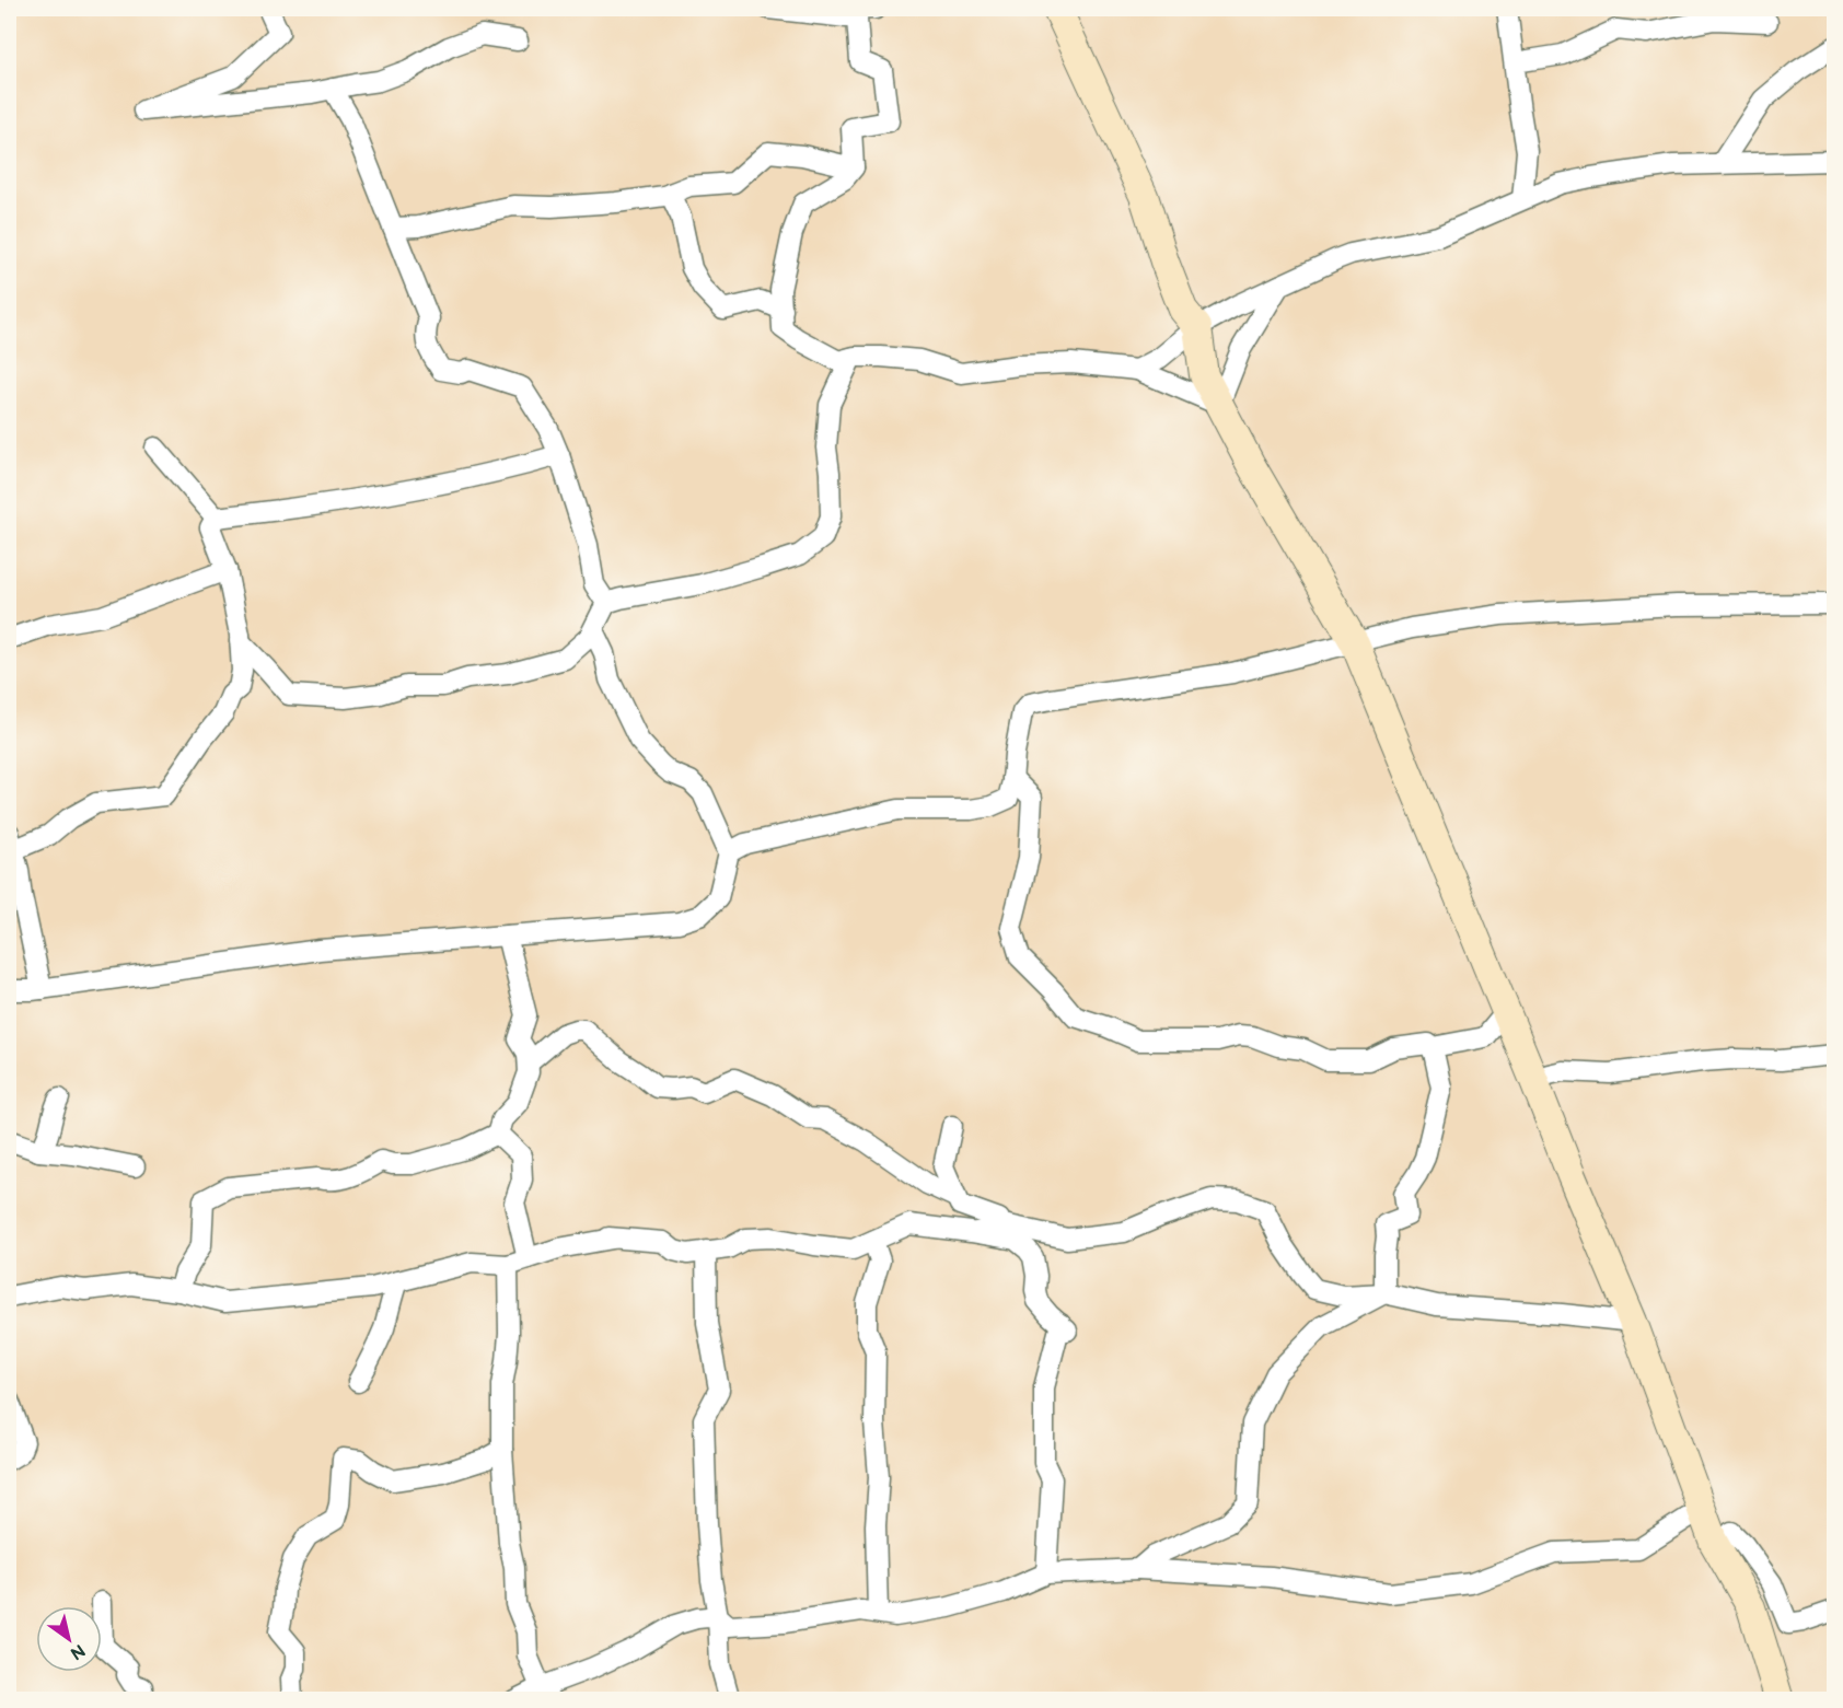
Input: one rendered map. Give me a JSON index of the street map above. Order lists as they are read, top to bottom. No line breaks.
{"north":"bottom right"}
